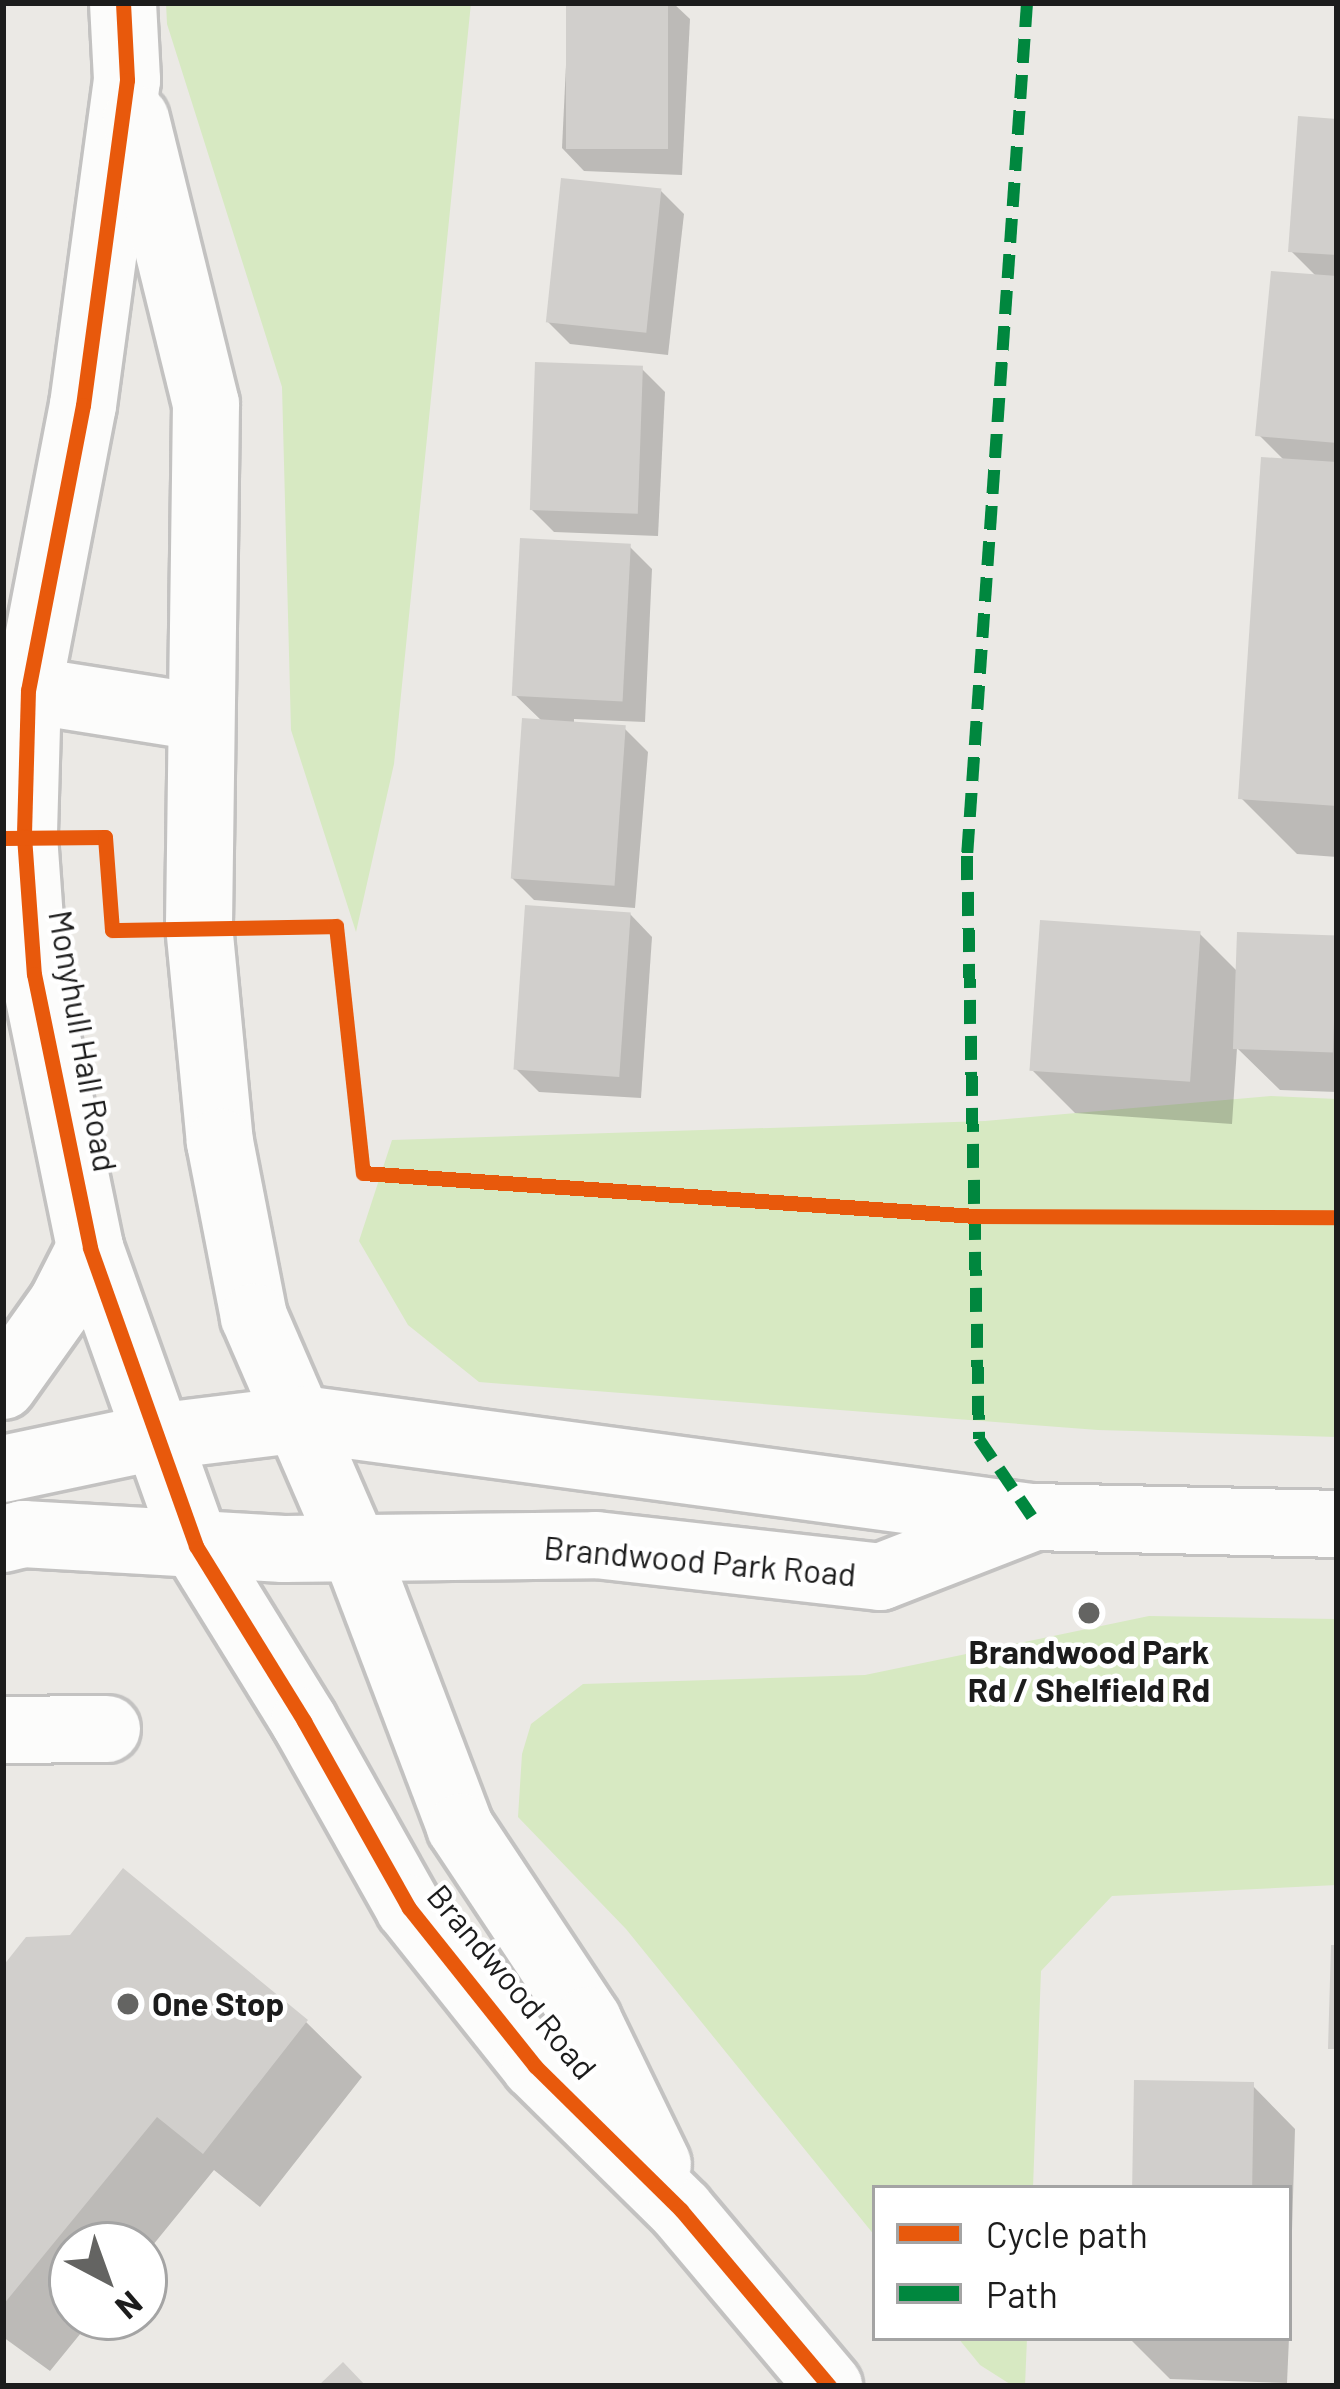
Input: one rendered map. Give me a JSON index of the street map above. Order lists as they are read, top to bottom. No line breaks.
{"streets":{"street":["Monyhull Hall Road","Brandwood Park Road","Brandwood Road"]},"crossings":[["Monyhull Hall Road","Brandwood Park Road"],["Monyhull Hall Road","Brandwood Road"],["Brandwood Park Road","Brandwood Road"]],"places":["Brandwood Park Rd / Shelfield Rd","One Stop"],"legend":["Cycle path","Path"],"north":"bottom right"}
